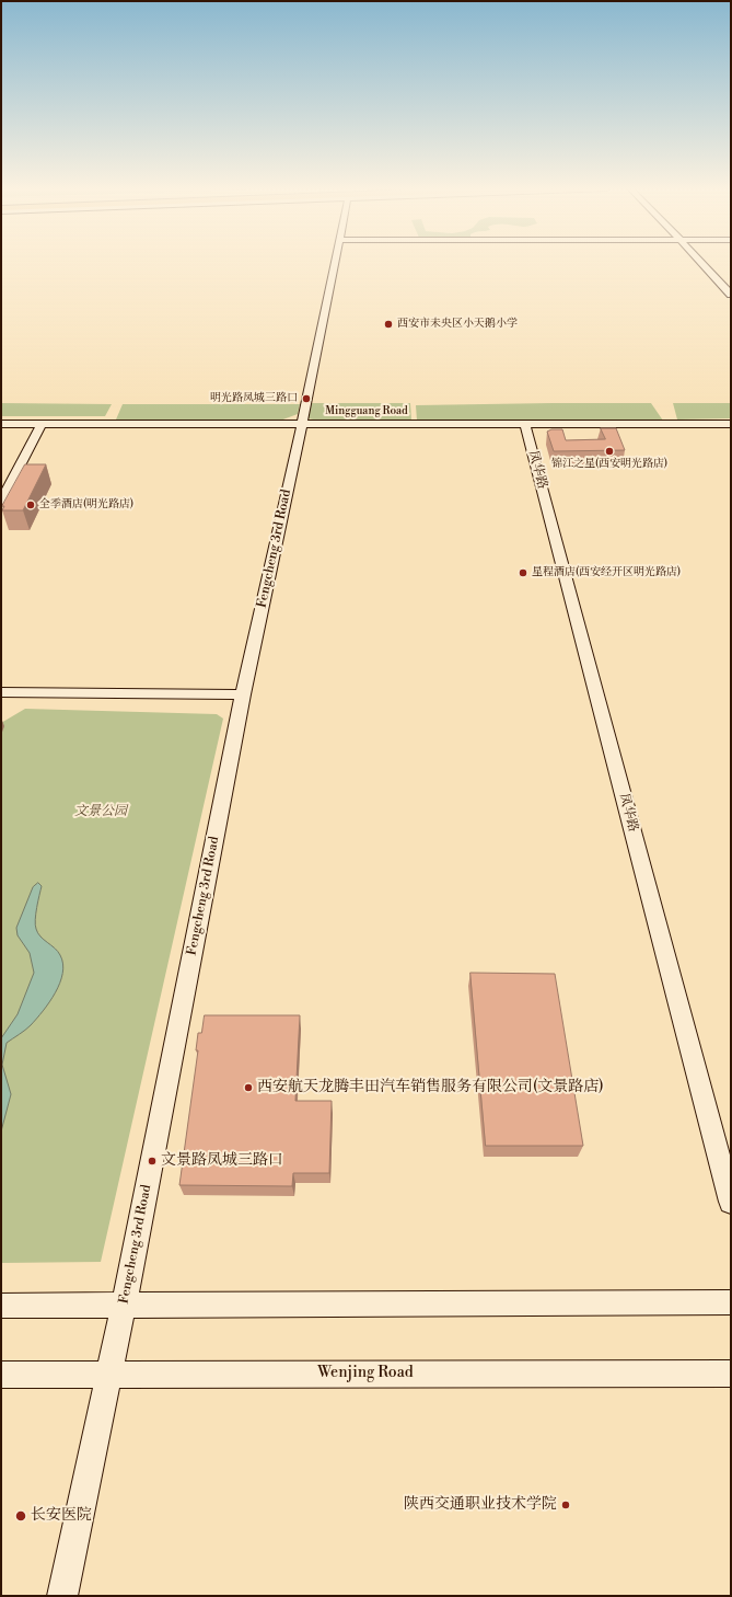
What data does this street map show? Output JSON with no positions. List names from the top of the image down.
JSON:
{
  "streets": {
    "street": [
      "Mingguang Road",
      "凤华路",
      "Fengcheng 3rd Road",
      "Wenjing Road"
    ]
  },
  "crossings": [
    ["Mingguang Road", "凤华路"],
    ["Mingguang Road", "Fengcheng 3rd Road"],
    ["Fengcheng 3rd Road", "Wenjing Road"]
  ],
  "parks": ["文景公园"],
  "places": [
    "西安市未央区小天鹅小学",
    "明光路凤城三路口",
    "锦江之星(西安明光路店)",
    "全季酒店(明光路店)",
    "星程酒店(西安经开区明光路店)",
    "西安航天龙腾丰田汽车销售服务有限公司(文景路店)",
    "文景路凤城三路口",
    "陕西交通职业技术学院",
    "长安医院"
  ]
}
